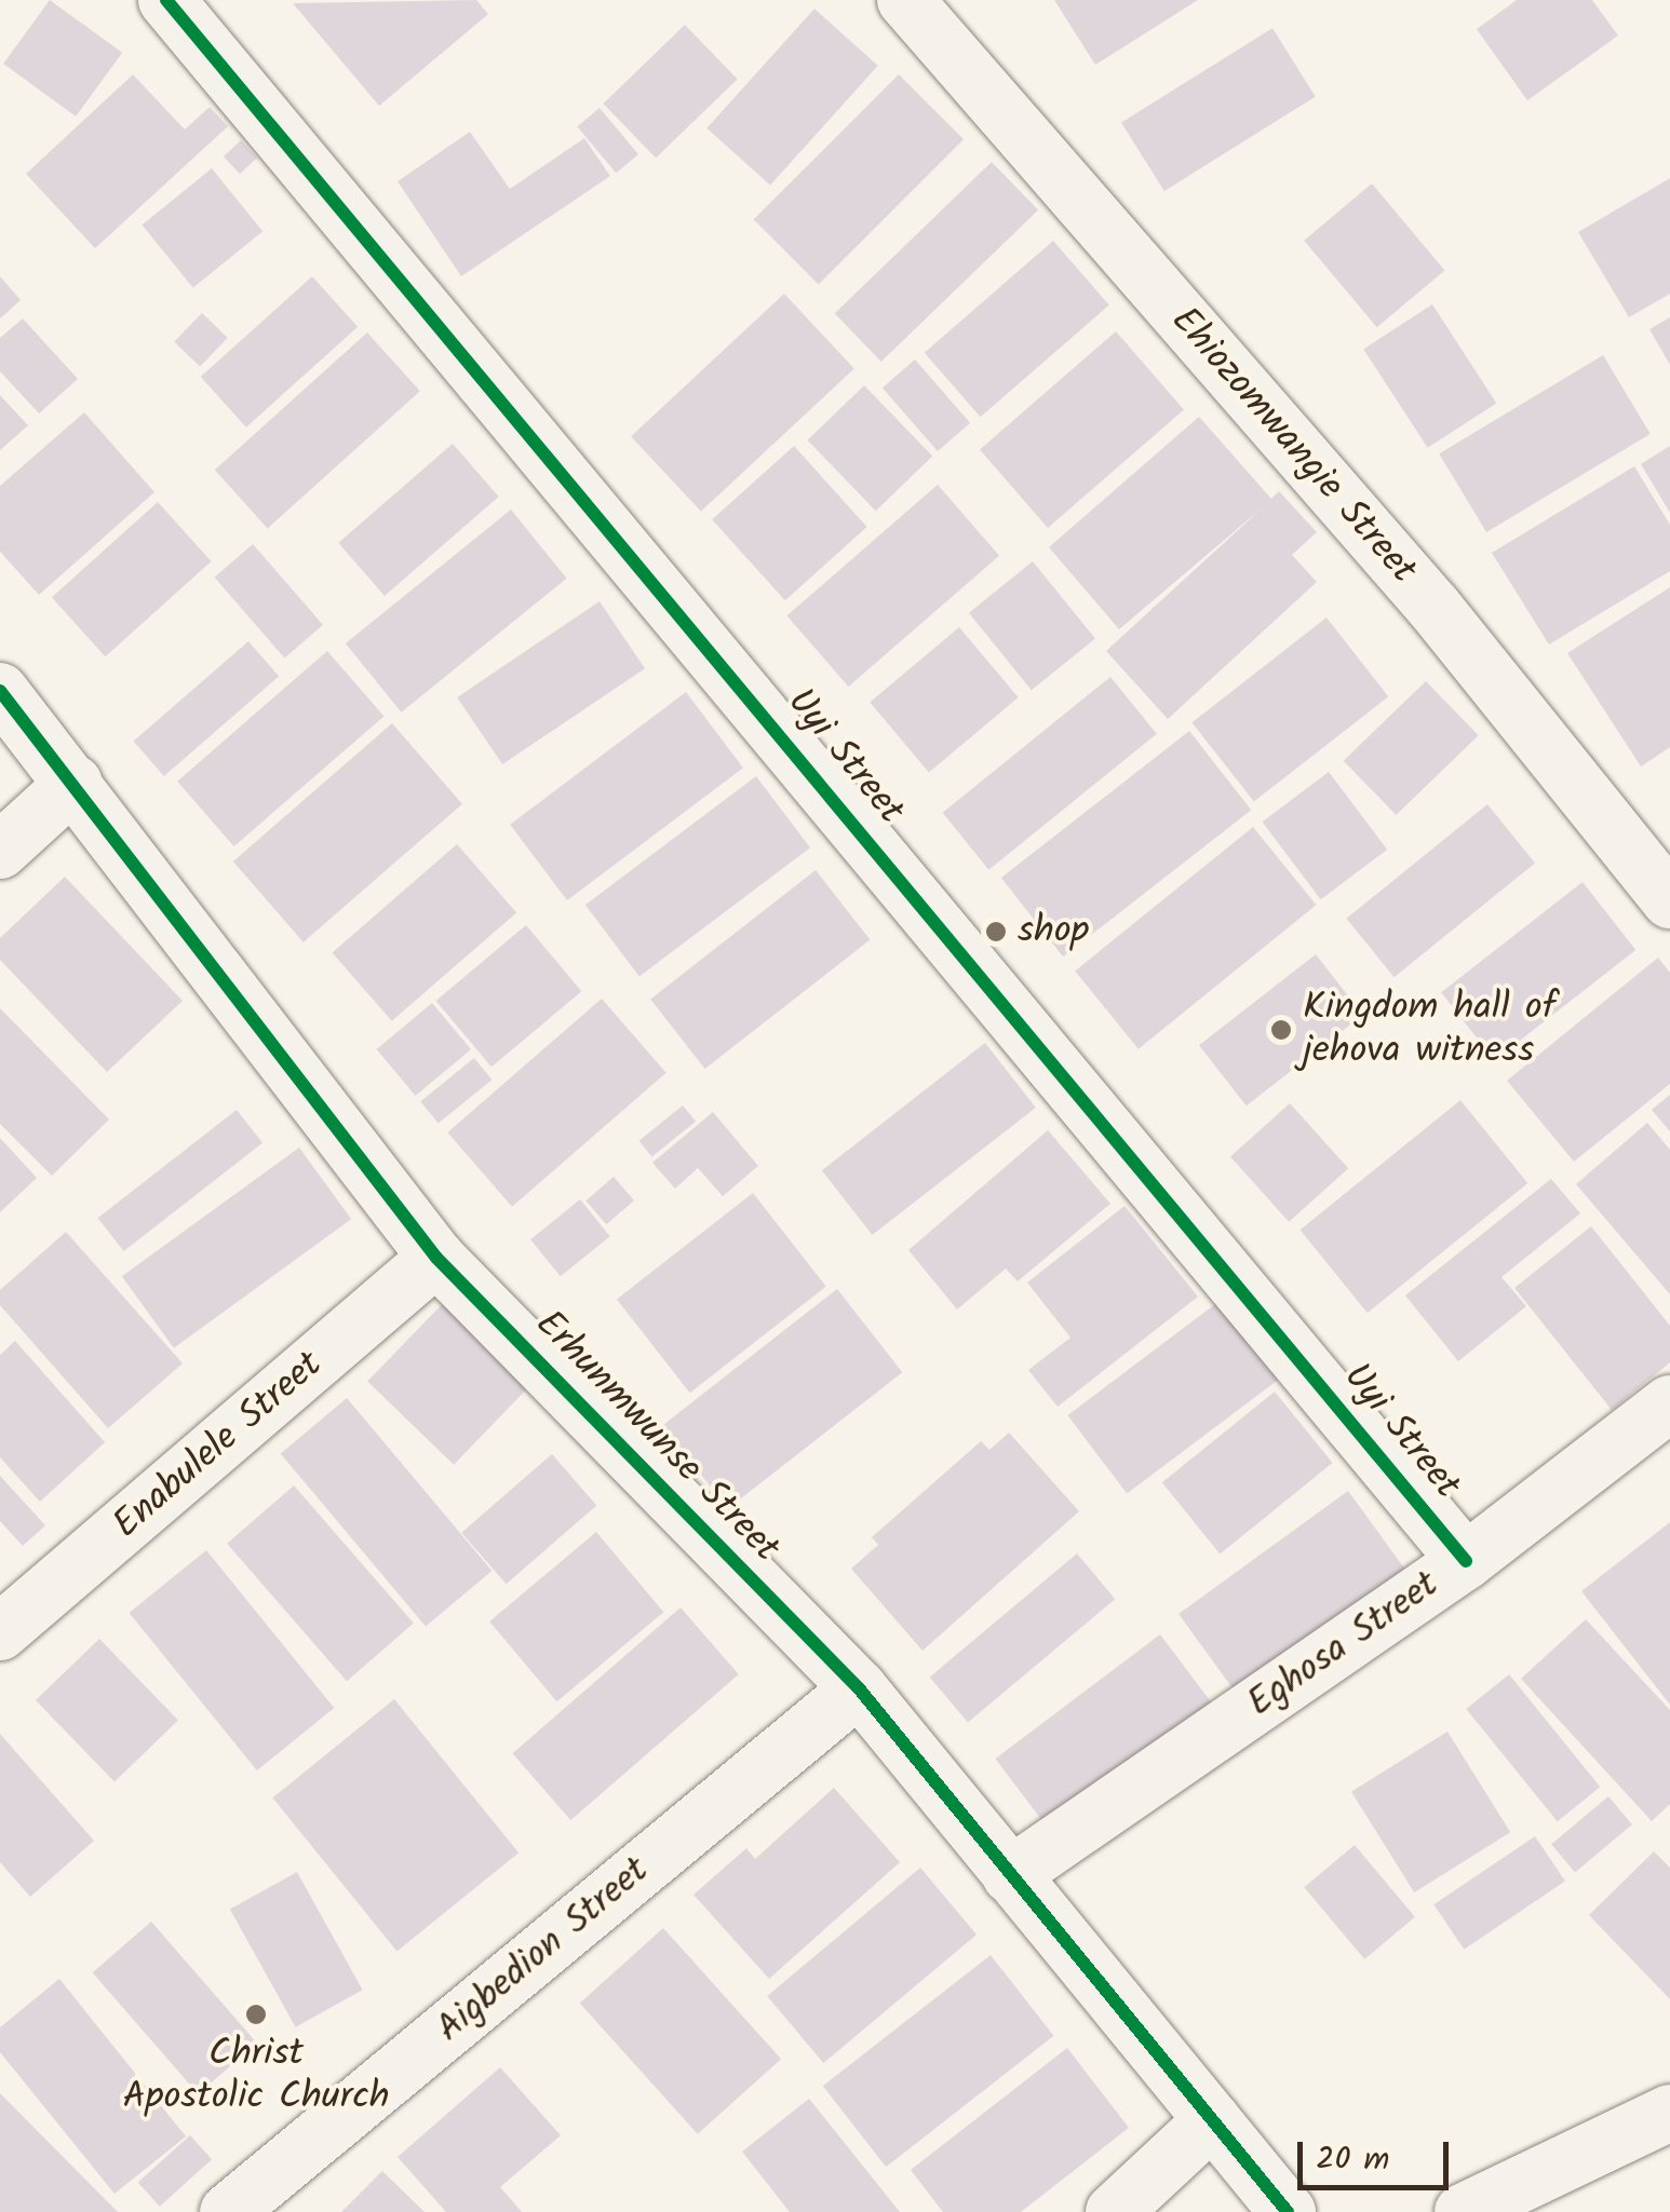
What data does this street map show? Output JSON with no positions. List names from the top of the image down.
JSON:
{
  "streets": {
    "street": [
      "Ehiozomwangie Street",
      "Uyi Street",
      "Erhunmwunse Street",
      "Enabulele Street",
      "Eghosa Street",
      "Aigbedion Street"
    ]
  },
  "crossings": [
    ["Uyi Street", "Eghosa Street"],
    ["Erhunmwunse Street", "Enabulele Street"],
    ["Erhunmwunse Street", "Eghosa Street"],
    ["Erhunmwunse Street", "Aigbedion Street"]
  ],
  "places": ["shop", "Kingdom hall of jehova witness", "Christ Apostolic Church"],
  "scale_bar": "20 m"
}
